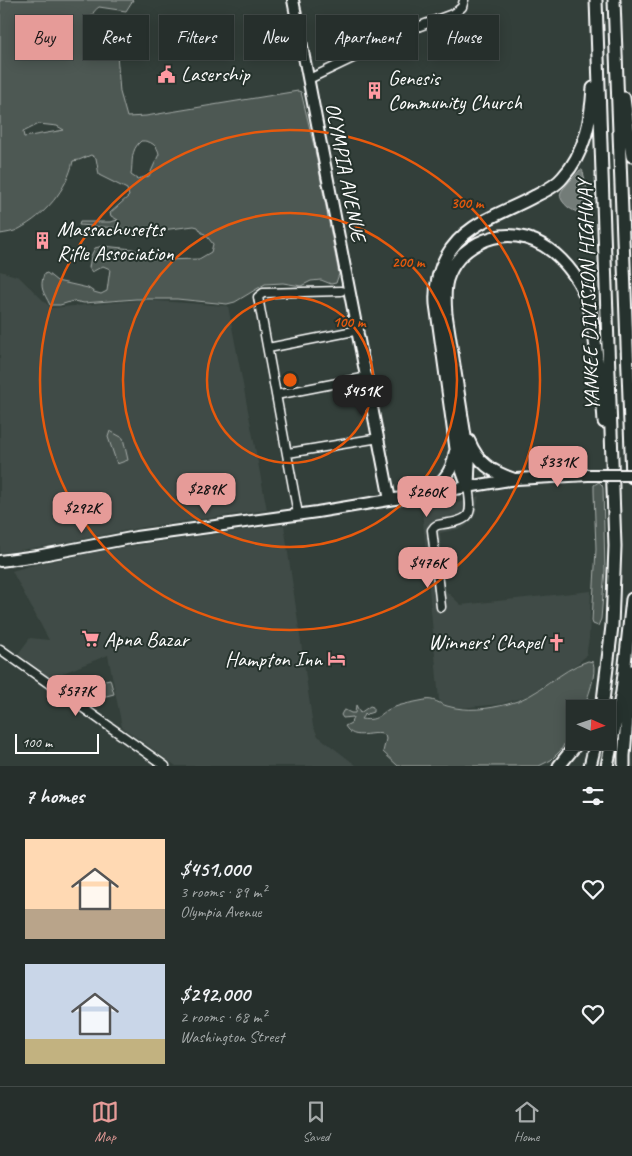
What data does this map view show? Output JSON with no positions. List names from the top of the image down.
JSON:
{
  "streets": {
    "highway": ["YANKEE DIVISION HIGHWAY"],
    "main road": ["OLYMPIA AVENUE"]
  },
  "places": {
    "public building": ["Lasership"],
    "building": ["Genesis Community Church", "Massachusetts Rifle Association"],
    "supermarket": ["Apna Bazar"],
    "church": ["Winners' Chapel"],
    "hotel": ["Hampton Inn"]
  },
  "scale_bar": "100 m",
  "north": "right",
  "page": {
    "chip": [
      "Buy",
      "Rent",
      "Filters",
      "New",
      "Apartment",
      "House"
    ],
    "price": [
      "$451K",
      "$331K",
      "$289K",
      "$260K",
      "$292K",
      "$476K",
      "$577K"
    ],
    "scale": "100 m",
    "heading": "7 homes",
    "list": [
      {
        "name": "$451,000",
        "note": "3 rooms · 89 m² · Olympia Avenue"
      },
      {
        "name": "$292,000",
        "note": "2 rooms · 68 m² · Washington Street"
      }
    ],
    "tabs": ["Map", "Saved", "Home"]
  },
  "rings": ["300 m", "200 m", "100 m"]
}
